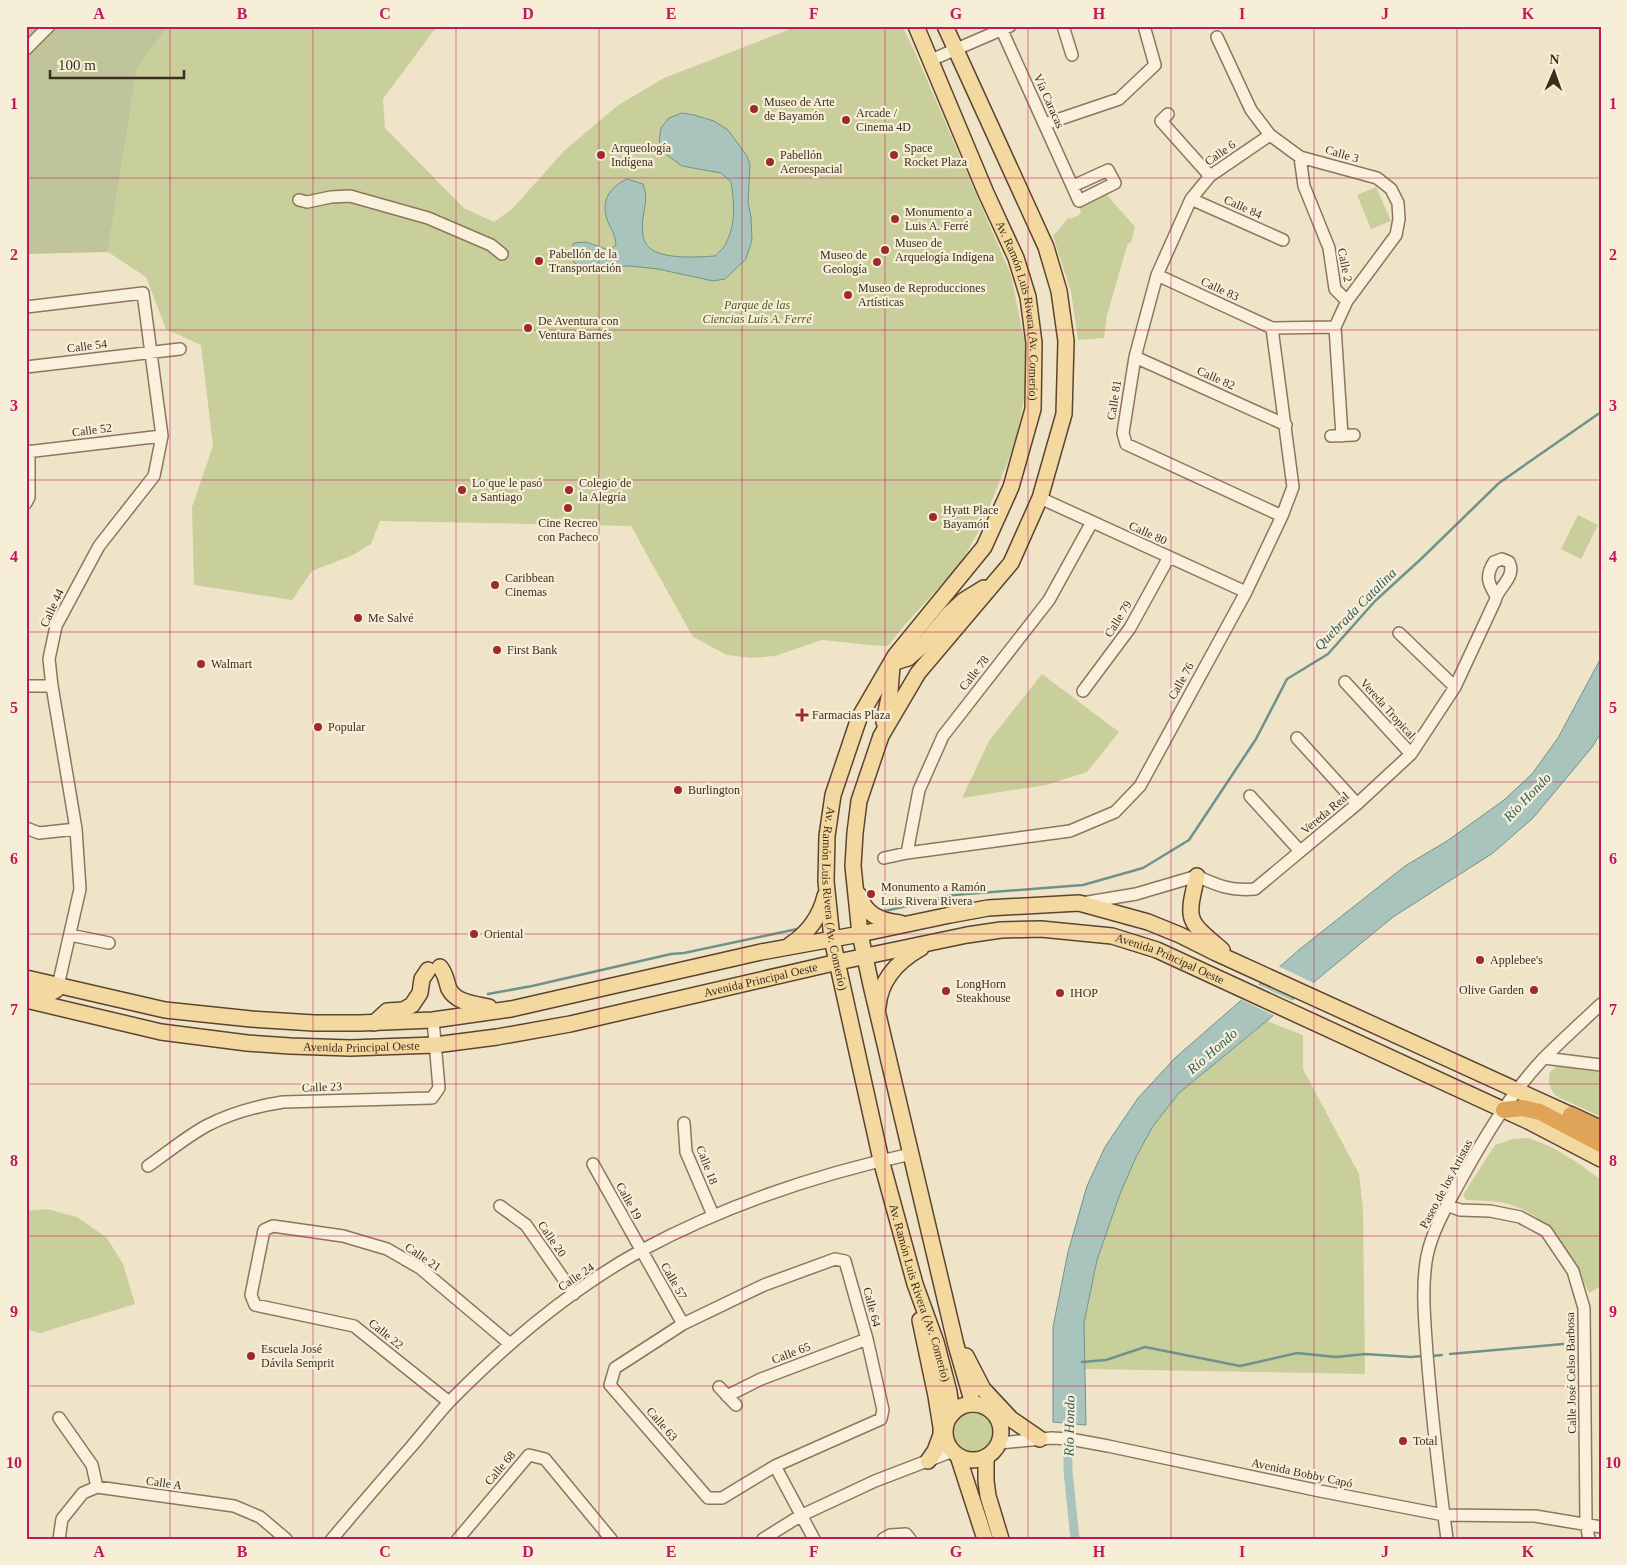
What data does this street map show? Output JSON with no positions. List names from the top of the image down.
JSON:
{
  "streets": {
    "main road": ["Av. Ramón Luis Rivera (Av. Comerío)", "Avenida Principal Oeste"],
    "street": [
      "Vía Caracas",
      "Calle 6",
      "Calle 3",
      "Calle 84",
      "Calle 2",
      "Calle 83",
      "Calle 54",
      "Calle 82",
      "Calle 81",
      "Calle 52",
      "Calle 80",
      "Calle 44",
      "Calle 79",
      "Calle 78",
      "Calle 76",
      "Vereda Tropical",
      "Vereda Real",
      "Calle 23",
      "Calle 18",
      "Paseo de los Artistas",
      "Calle 19",
      "Calle 20",
      "Calle 21",
      "Calle 24",
      "Calle 57",
      "Calle 64",
      "Calle 22",
      "Calle 65",
      "Calle José Celso Barbosa",
      "Calle 63",
      "Calle 68",
      "Avenida Bobby Capó",
      "Calle A"
    ]
  },
  "crossings": [
    ["Calle 6", "Calle 3"],
    ["Calle 6", "Calle 84"],
    ["Calle 6", "Calle 81"],
    ["Calle 3", "Calle 2"],
    ["Calle 84", "Calle 81"],
    ["Calle 83", "Calle 81"],
    ["Calle 83", "Calle 76"],
    ["Av. Ramón Luis Rivera (Av. Comerío)", "Calle 80"],
    ["Av. Ramón Luis Rivera (Av. Comerío)", "Avenida Principal Oeste"],
    ["Av. Ramón Luis Rivera (Av. Comerío)", "Calle 24"],
    ["Av. Ramón Luis Rivera (Av. Comerío)", "Avenida Bobby Capó"],
    ["Calle 54", "Calle 44"],
    ["Calle 82", "Calle 81"],
    ["Calle 82", "Calle 76"],
    ["Calle 81", "Calle 76"],
    ["Calle 52", "Calle 44"],
    ["Calle 80", "Calle 79"],
    ["Calle 80", "Calle 78"],
    ["Calle 80", "Calle 76"],
    ["Calle 44", "Avenida Principal Oeste"],
    ["Calle 78", "Calle 76"],
    ["Vereda Tropical", "Vereda Real"],
    ["Avenida Principal Oeste", "Calle 23"],
    ["Avenida Principal Oeste", "Paseo de los Artistas"],
    ["Calle 18", "Calle 24"],
    ["Paseo de los Artistas", "Calle José Celso Barbosa"],
    ["Paseo de los Artistas", "Avenida Bobby Capó"],
    ["Calle 19", "Calle 24"],
    ["Calle 19", "Calle 57"],
    ["Calle 20", "Calle 24"],
    ["Calle 21", "Calle 24"],
    ["Calle 21", "Calle 22"],
    ["Calle 24", "Calle 57"],
    ["Calle 24", "Calle 22"],
    ["Calle 57", "Calle 64"],
    ["Calle 57", "Calle 63"],
    ["Calle 64", "Calle 65"],
    ["Calle 64", "Calle 63"],
    ["Calle José Celso Barbosa", "Avenida Bobby Capó"]
  ],
  "water": ["Quebrada Catalina", "Río Hondo"],
  "parks": ["Parque de las Ciencias Luis A. Ferré"],
  "places": {
    "other": [
      "Museo de Arte de Bayamón",
      "Arcade / Cinema 4D",
      "Arqueología Indígena",
      "Space Rocket Plaza",
      "Pabellón Aeroespacial",
      "Monumento a Luis A. Ferré",
      "Museo de Arquelogía Indígena",
      "Pabellón de la Transportación",
      "Museo de Geología",
      "Museo de Reproducciones Artísticas",
      "De Aventura con Ventura Barnés",
      "Lo que le pasó a Santiago",
      "Colegio de la Alegría",
      "Cine Recreo con Pacheco",
      "Hyatt Place Bayamón",
      "Caribbean Cinemas",
      "Me Salvé",
      "First Bank",
      "Walmart",
      "Popular",
      "Burlington",
      "Monumento a Ramón Luis Rivera Rivera",
      "Oriental",
      "Applebee's",
      "Olive Garden",
      "LongHorn Steakhouse",
      "IHOP",
      "Escuela José Dávila Semprit",
      "Total"
    ],
    "health": ["Farmacias Plaza"]
  },
  "scale_bar": "100 m",
  "north": "top",
  "grid": {
    "columns": [
      "A",
      "B",
      "C",
      "D",
      "E",
      "F",
      "G",
      "H",
      "I",
      "J",
      "K"
    ],
    "rows": [
      "1",
      "2",
      "3",
      "4",
      "5",
      "6",
      "7",
      "8",
      "9",
      "10"
    ]
  }
}
